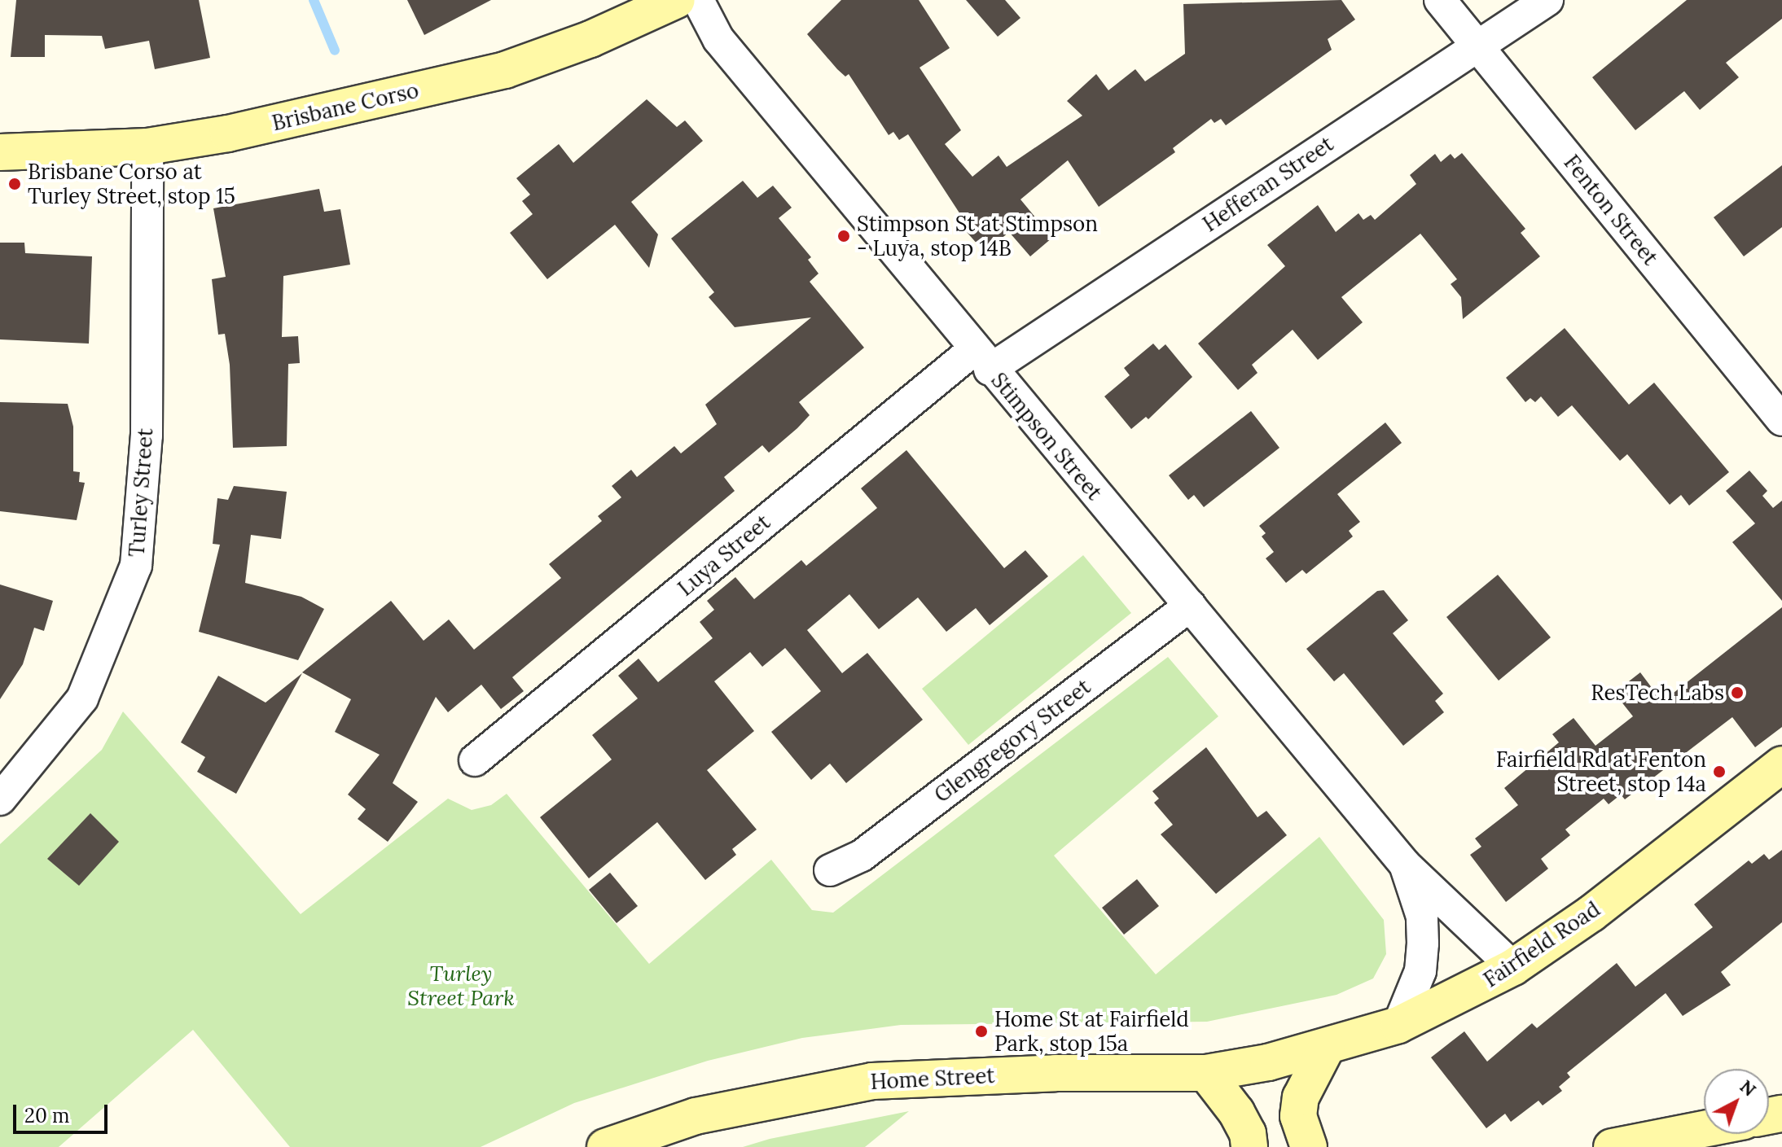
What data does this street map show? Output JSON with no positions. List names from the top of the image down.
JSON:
{
  "streets": {
    "main road": ["Brisbane Corso", "Fairfield Road", "Home Street"],
    "street": [
      "Hefferan Street",
      "Fenton Street",
      "Stimpson Street",
      "Turley Street",
      "Luya Street",
      "Glengregory Street"
    ]
  },
  "crossings": [
    ["Brisbane Corso", "Turley Street"],
    ["Hefferan Street", "Fenton Street"],
    ["Hefferan Street", "Stimpson Street"],
    ["Hefferan Street", "Luya Street"],
    ["Stimpson Street", "Luya Street"],
    ["Stimpson Street", "Glengregory Street"],
    ["Stimpson Street", "Fairfield Road"],
    ["Fairfield Road", "Home Street"]
  ],
  "parks": ["Turley Street Park"],
  "places": [
    "Brisbane Corso at Turley Street, stop 15",
    "Stimpson St at Stimpson - Luya, stop 14B",
    "ResTech Labs",
    "Fairfield Rd at Fenton Street, stop 14a",
    "Home St at Fairfield Park, stop 15a"
  ],
  "scale_bar": "20 m",
  "north": "top right"
}
